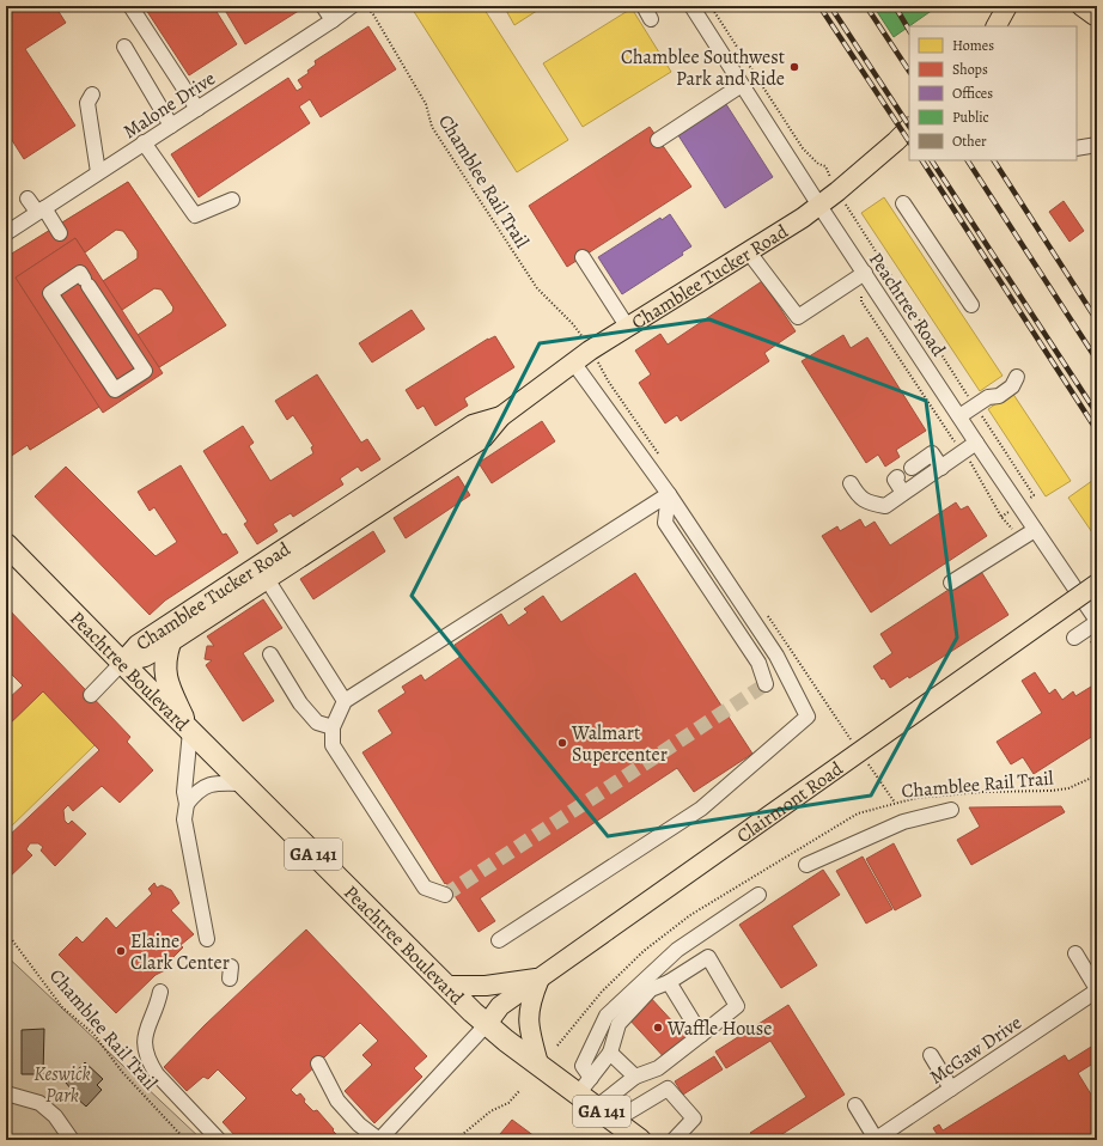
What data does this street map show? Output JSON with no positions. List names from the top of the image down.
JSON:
{
  "streets": {
    "highway": ["Peachtree Boulevard", "GA 141"],
    "main road": ["Chamblee Tucker Road", "Clairmont Road"],
    "street": ["Malone Drive", "Peachtree Road", "McGaw Drive"],
    "path": ["Chamblee Rail Trail"]
  },
  "crossings": [
    ["Chamblee Tucker Road", "Peachtree Road"],
    ["Chamblee Tucker Road", "Peachtree Boulevard"],
    ["Peachtree Boulevard", "Clairmont Road"]
  ],
  "parks": ["Keswick Park"],
  "places": [
    "Chamblee Southwest Park and Ride",
    "Walmart Supercenter",
    "Elaine Clark Center",
    "Waffle House"
  ],
  "legend": [
    "Homes",
    "Shops",
    "Offices",
    "Public",
    "Other"
  ]
}
